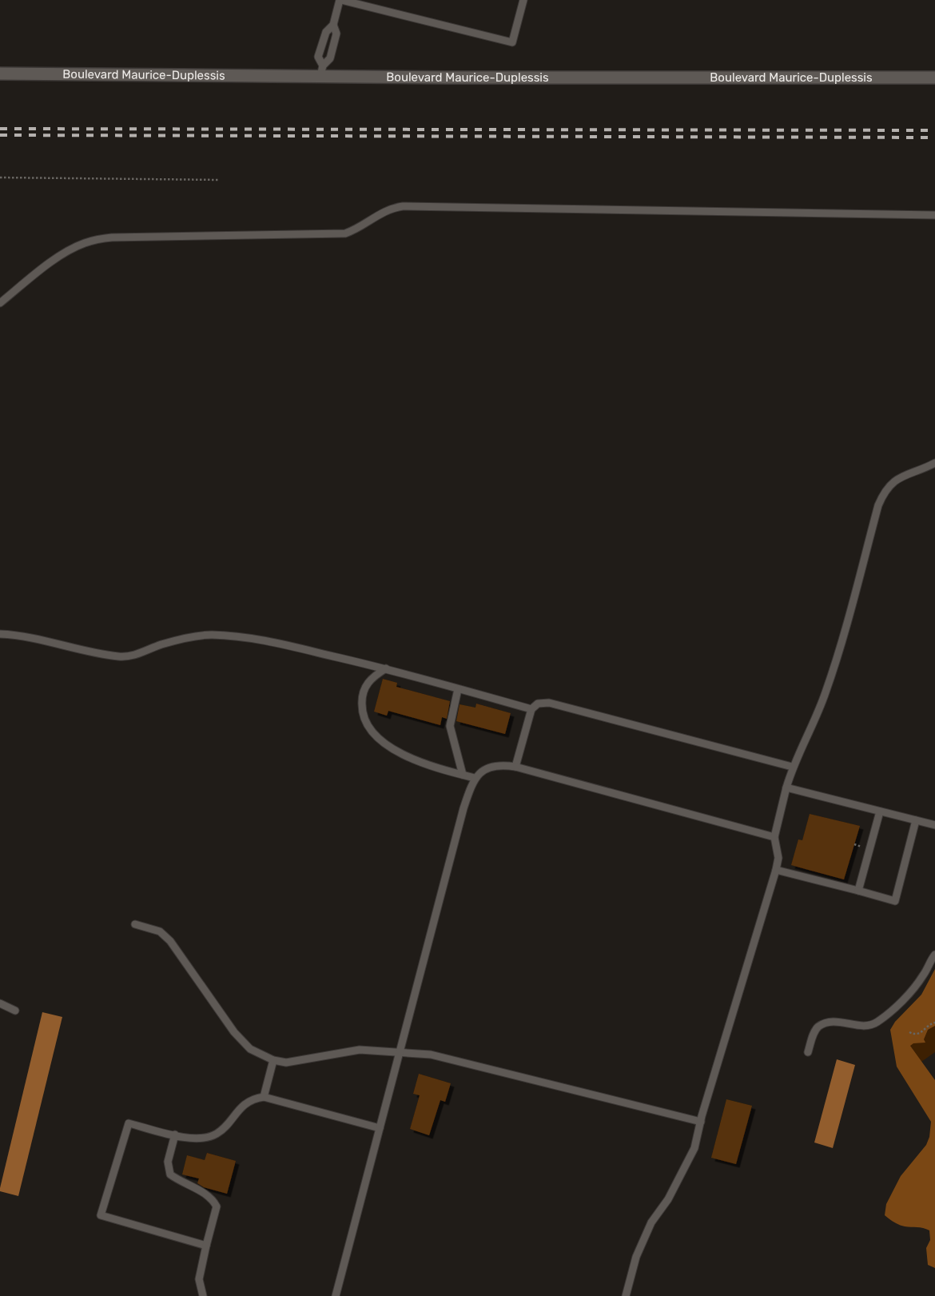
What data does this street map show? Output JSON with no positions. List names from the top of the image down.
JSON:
{
  "streets": {
    "street": ["Boulevard Maurice-Duplessis"]
  }
}
